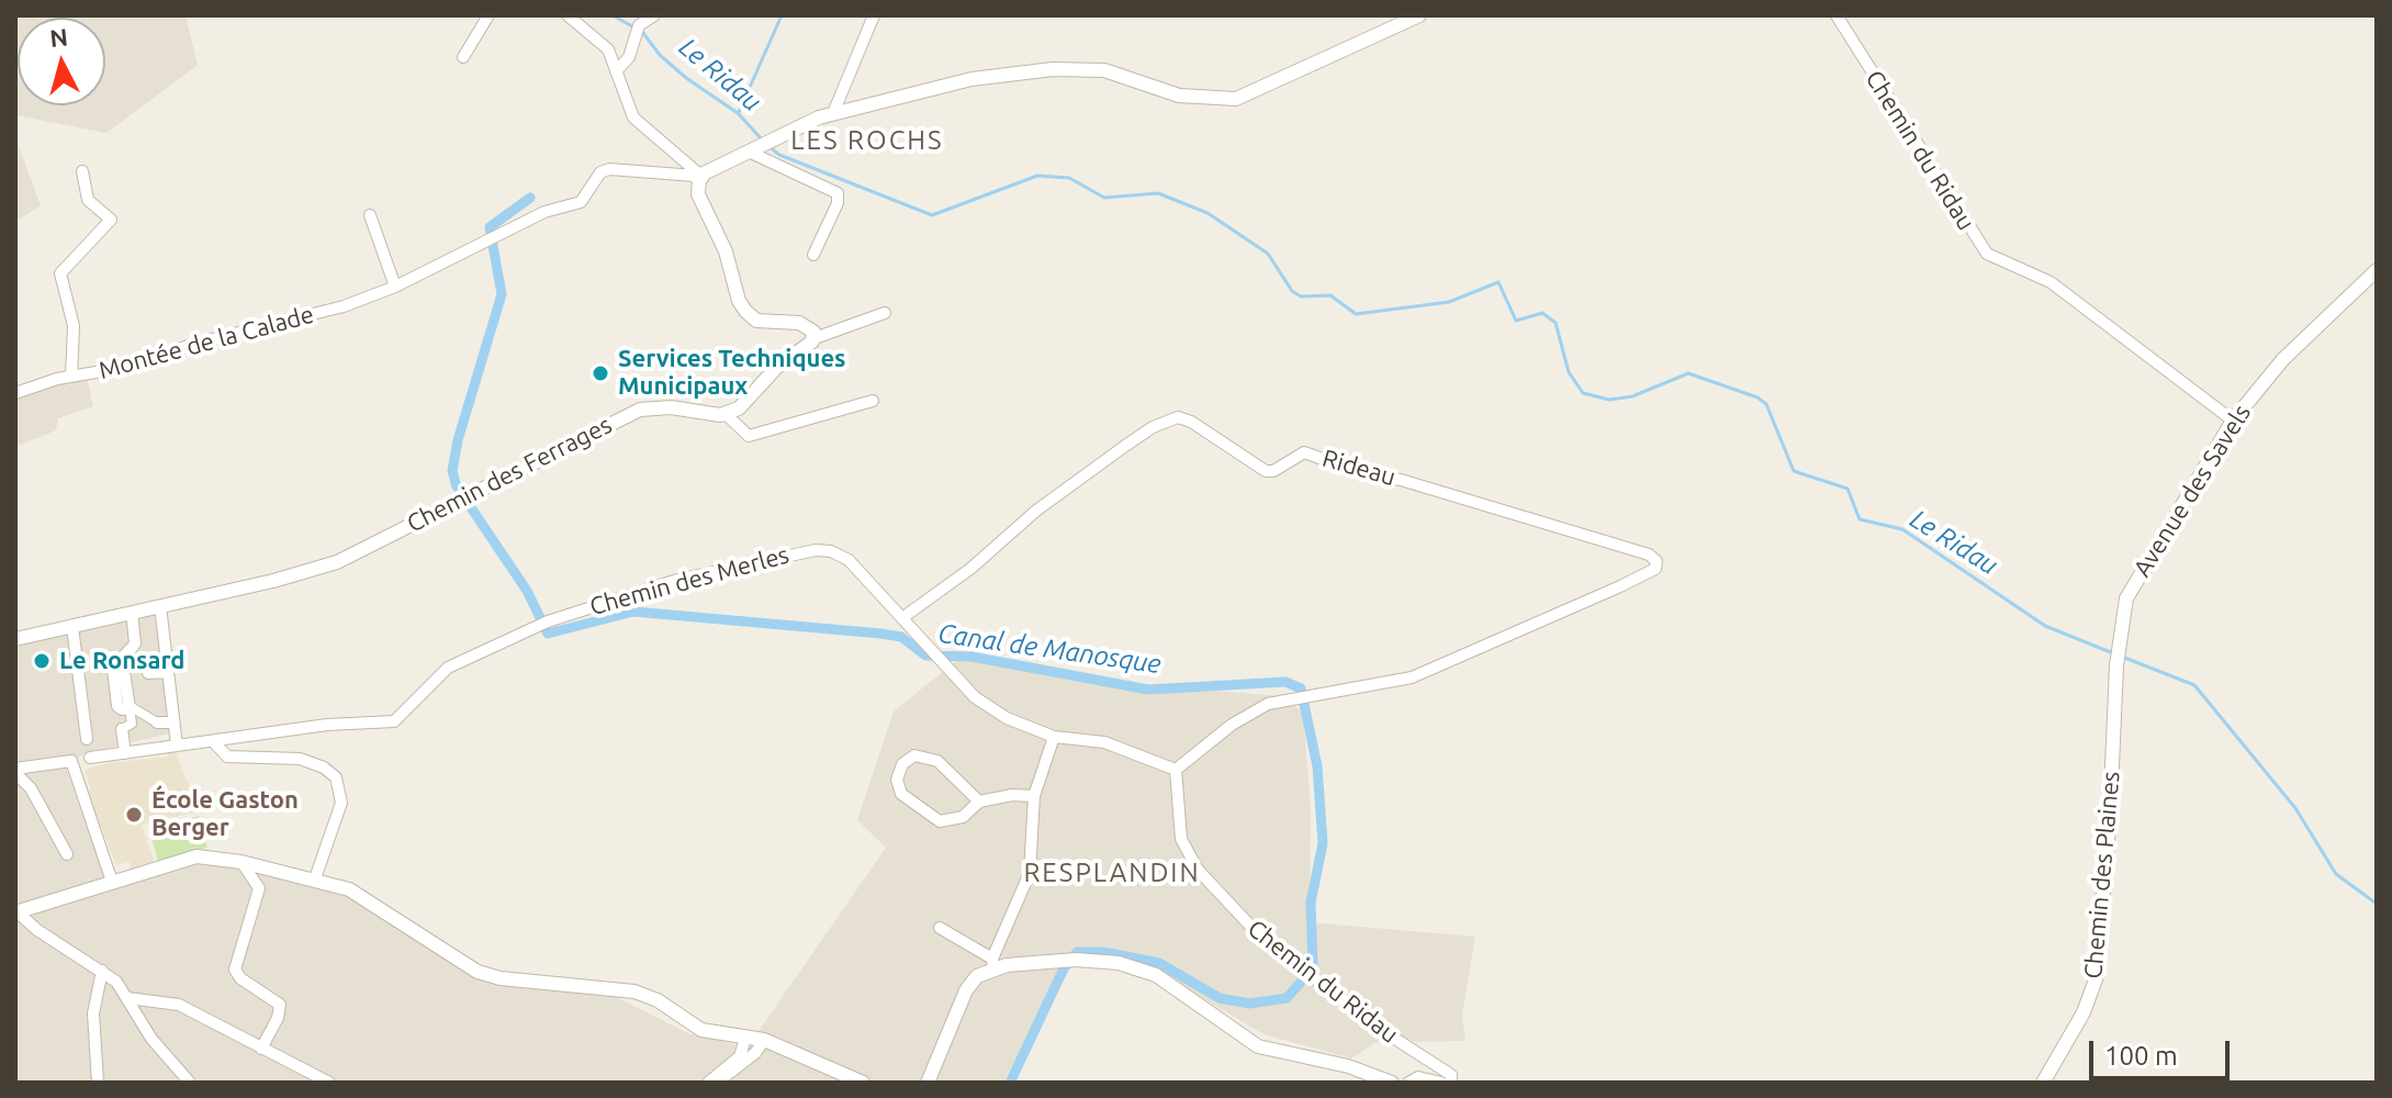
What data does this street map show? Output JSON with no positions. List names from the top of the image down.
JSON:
{
  "streets": {
    "street": [
      "Chemin du Ridau",
      "Montée de la Calade",
      "Rideau",
      "Chemin des Ferrages",
      "Avenue des Savels",
      "Chemin des Merles",
      "Chemin des Plaines"
    ]
  },
  "crossings": [
    ["Chemin du Ridau", "Rideau"],
    ["Chemin du Ridau", "Avenue des Savels"],
    ["Chemin du Ridau", "Chemin des Merles"],
    ["Rideau", "Chemin des Merles"],
    ["Avenue des Savels", "Chemin des Plaines"]
  ],
  "districts": ["LES ROCHS", "RESPLANDIN"],
  "water": ["Le Ridau", "Canal de Manosque"],
  "places": ["Services Techniques Municipaux", "Le Ronsard", "École Gaston Berger"],
  "scale_bar": "100 m",
  "north": "top"
}
